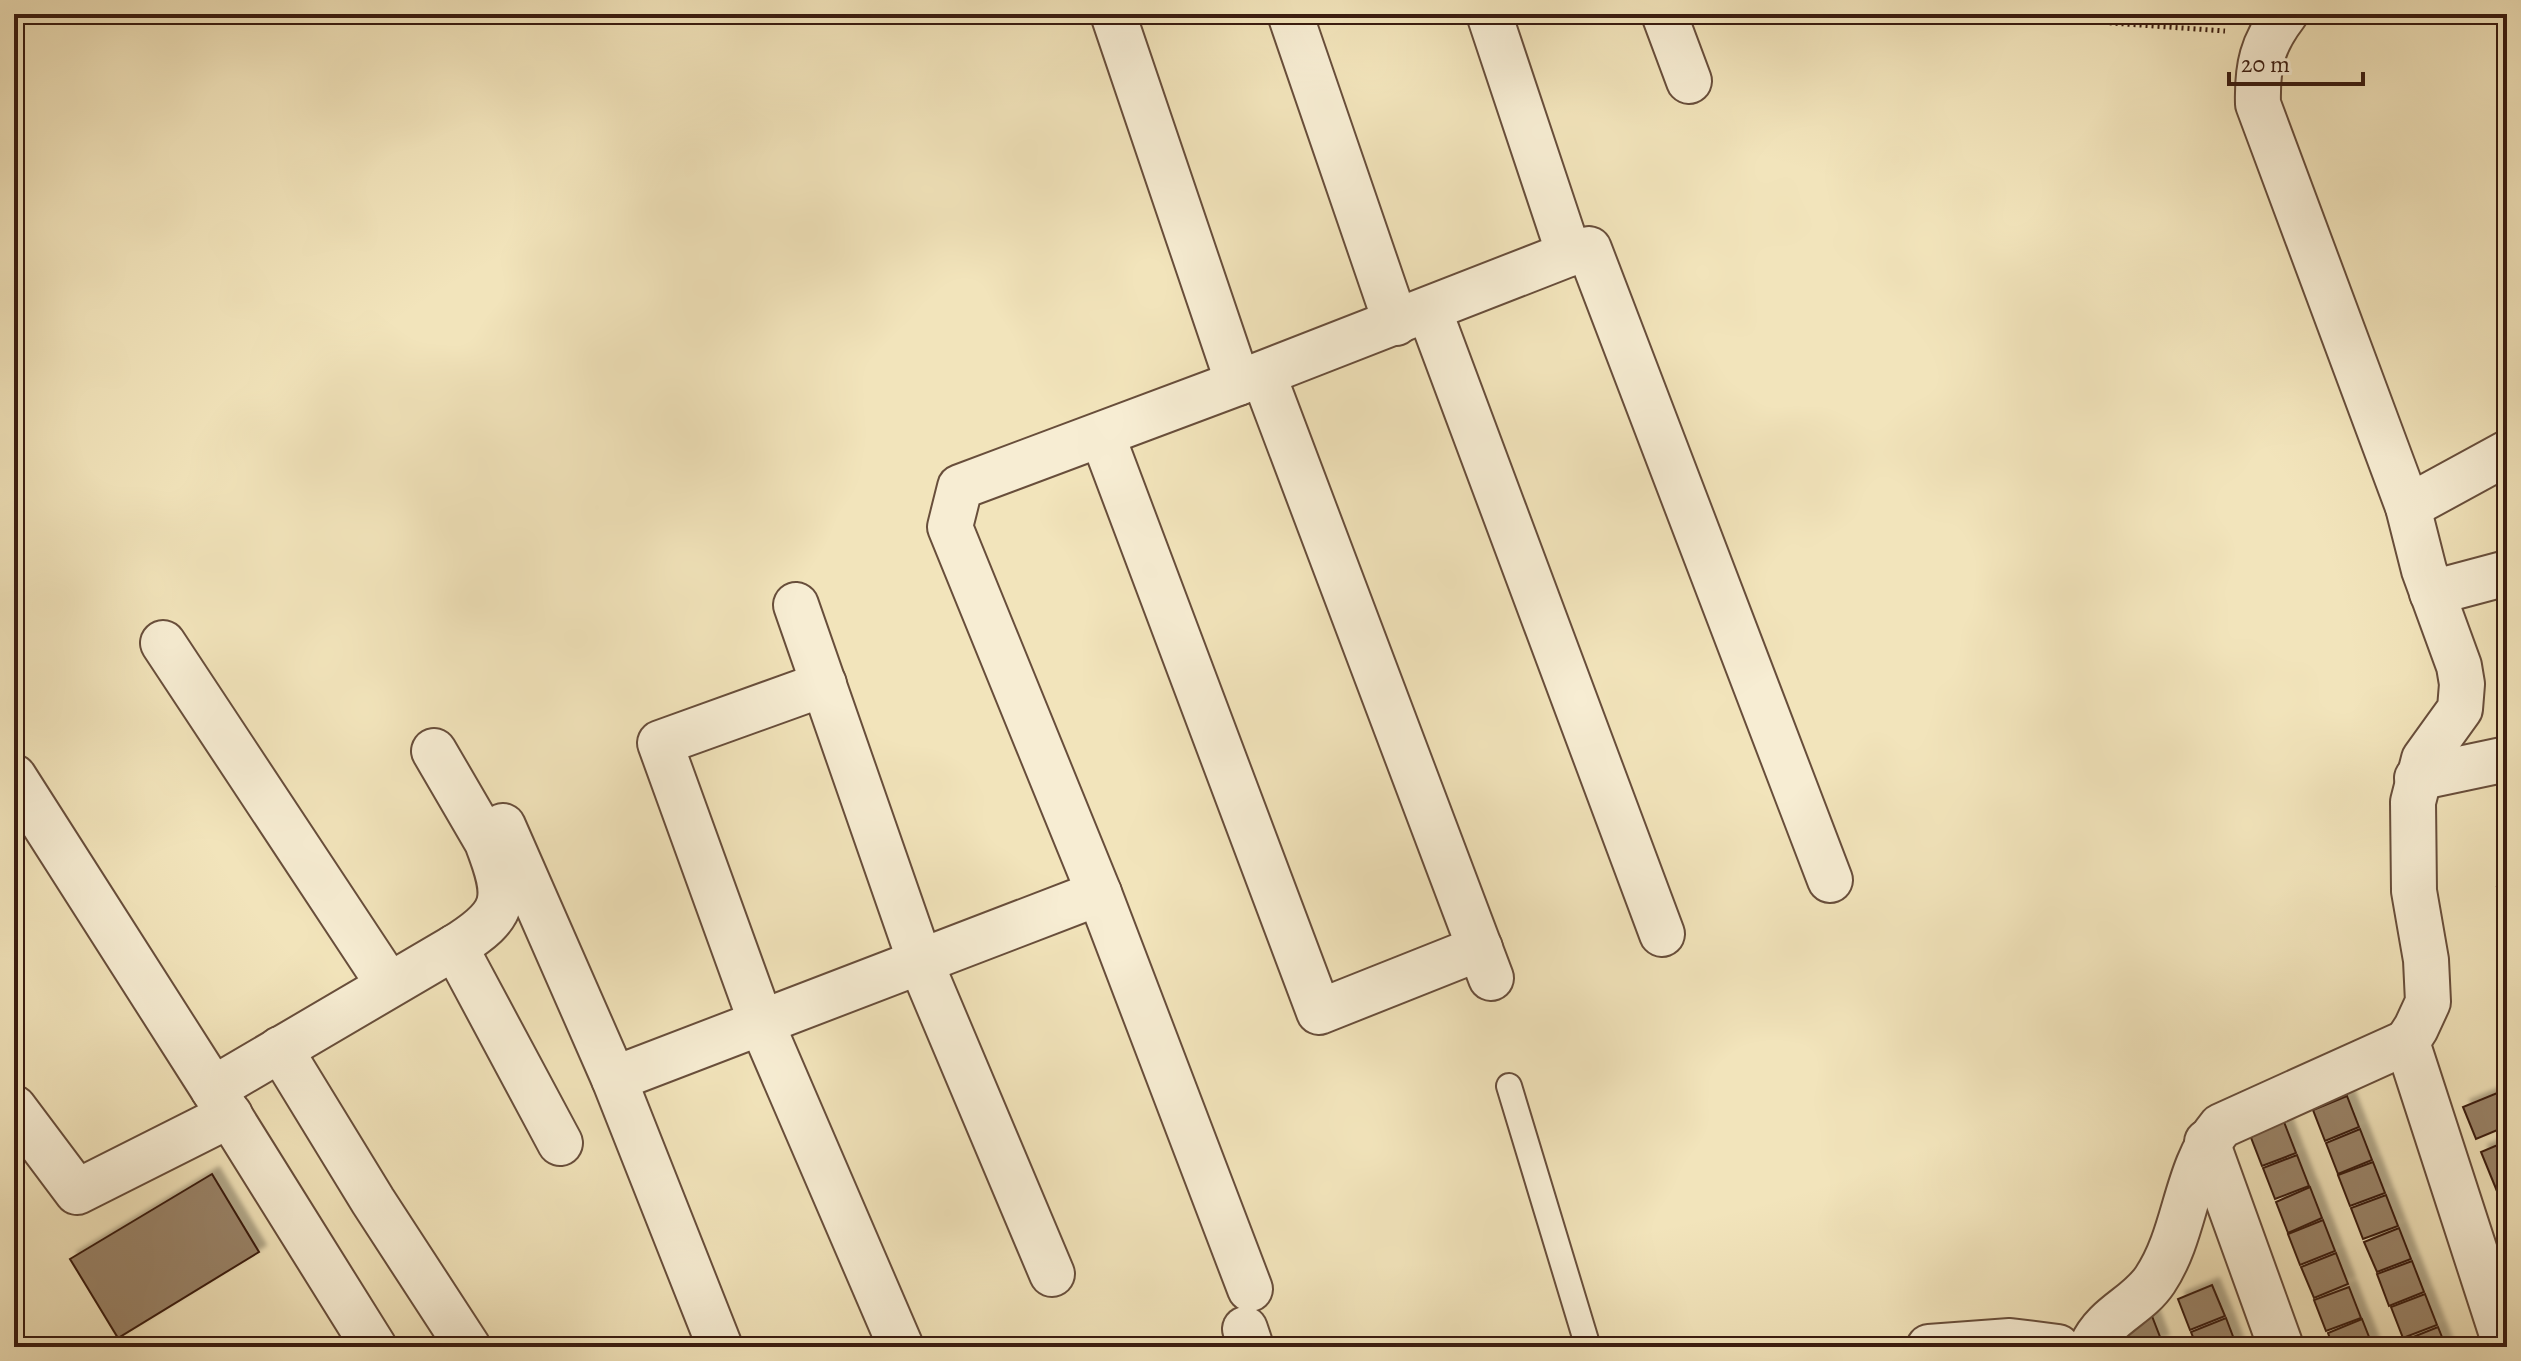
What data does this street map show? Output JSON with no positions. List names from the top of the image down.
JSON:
{
  "scale_bar": "20 m"
}
